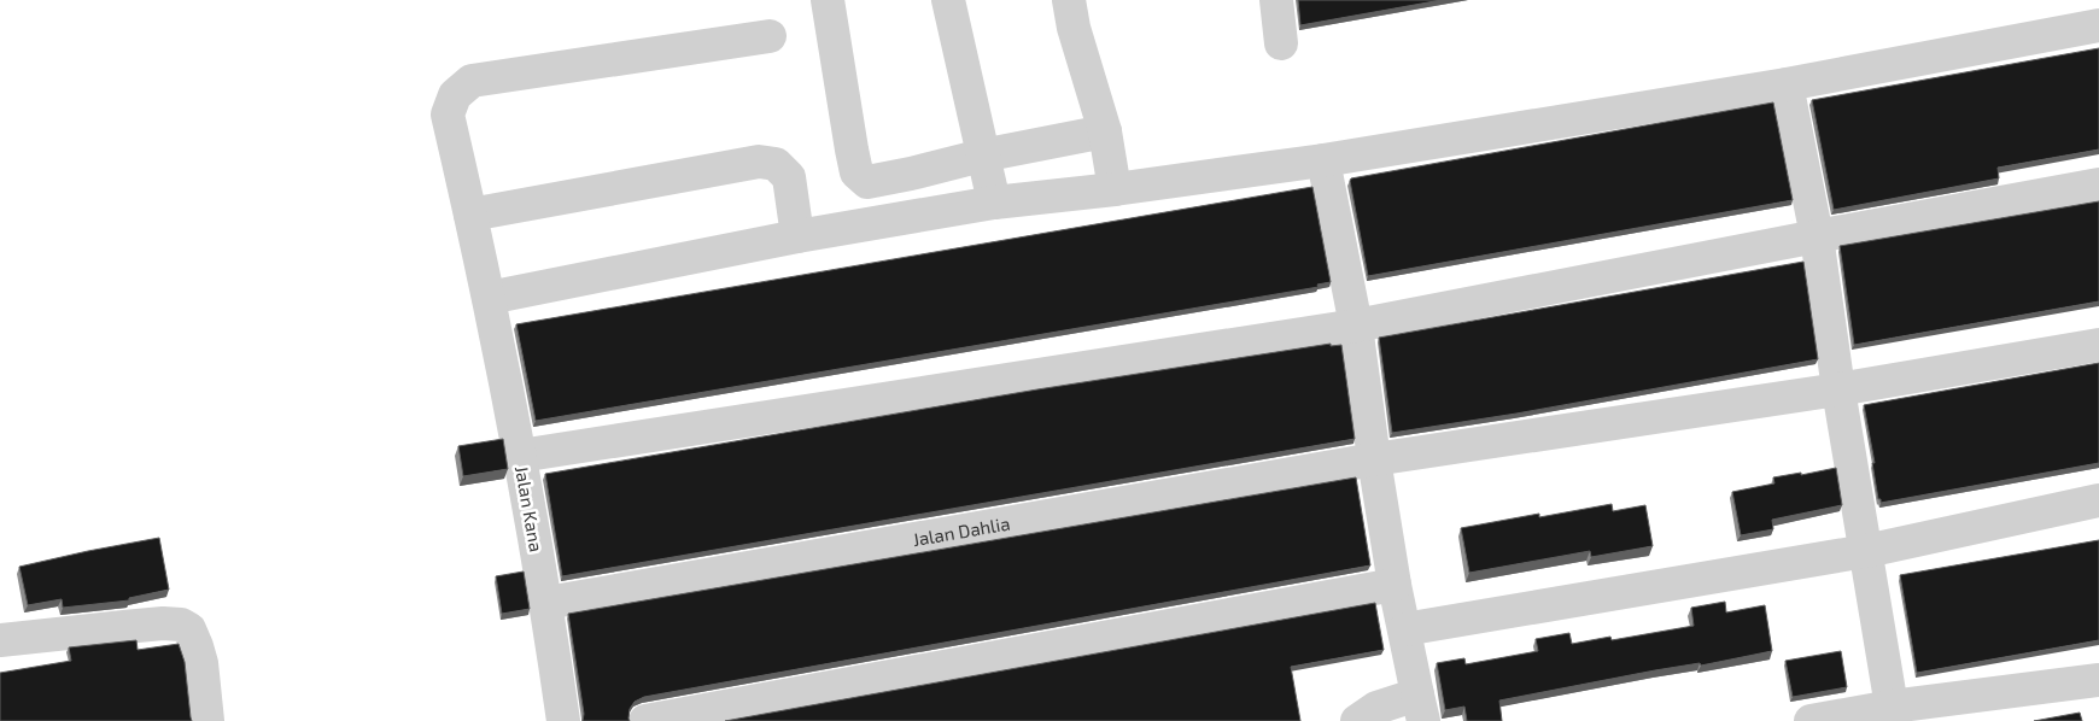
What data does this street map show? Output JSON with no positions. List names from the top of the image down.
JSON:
{
  "streets": {
    "street": ["Jalan Kana", "Jalan Dahlia"]
  },
  "crossings": [
    ["Jalan Kana", "Jalan Dahlia"]
  ]
}
